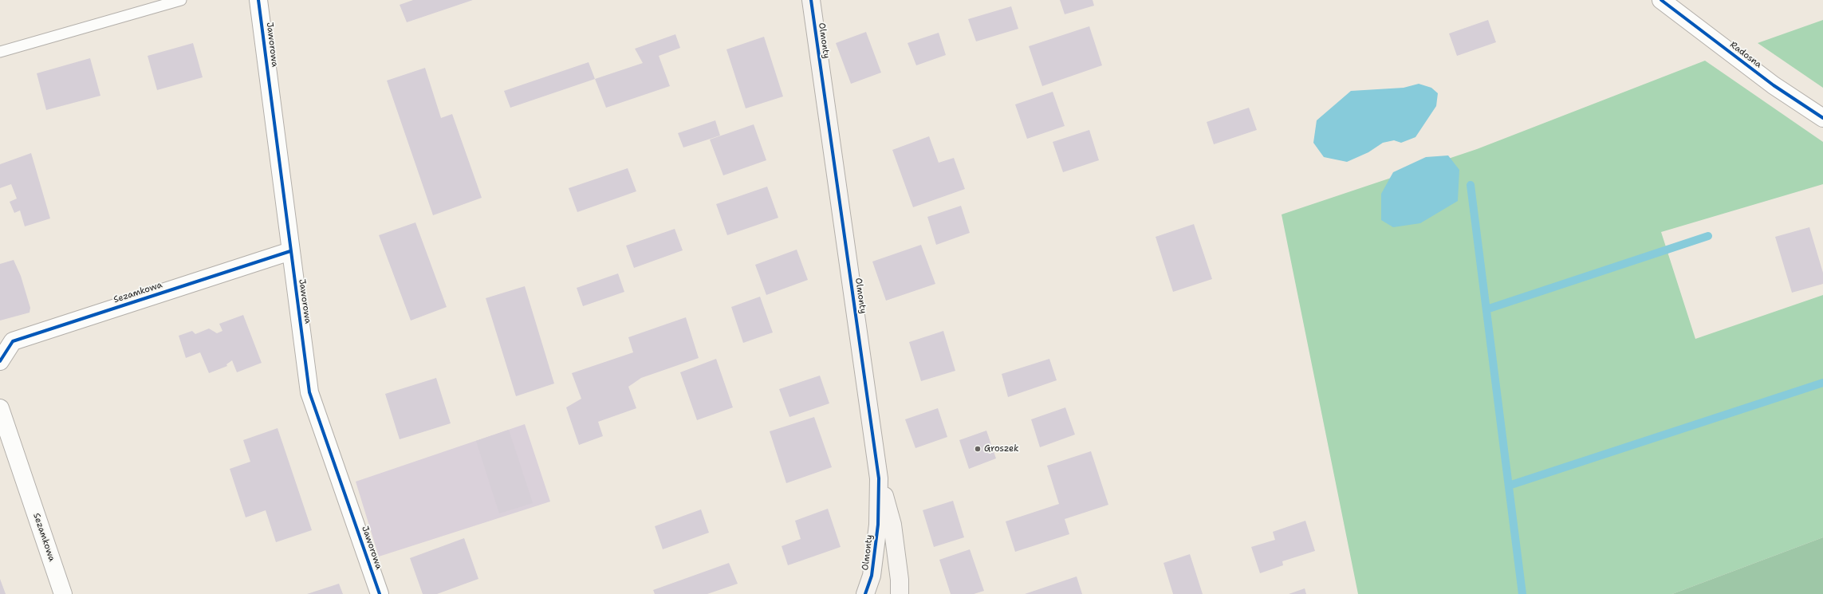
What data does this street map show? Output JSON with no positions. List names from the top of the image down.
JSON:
{
  "streets": {
    "street": [
      "Olmonty",
      "Jaworowa",
      "Radosna",
      "Sezamkowa"
    ]
  },
  "crossings": [
    ["Jaworowa", "Sezamkowa"]
  ],
  "places": ["Groszek"]
}
